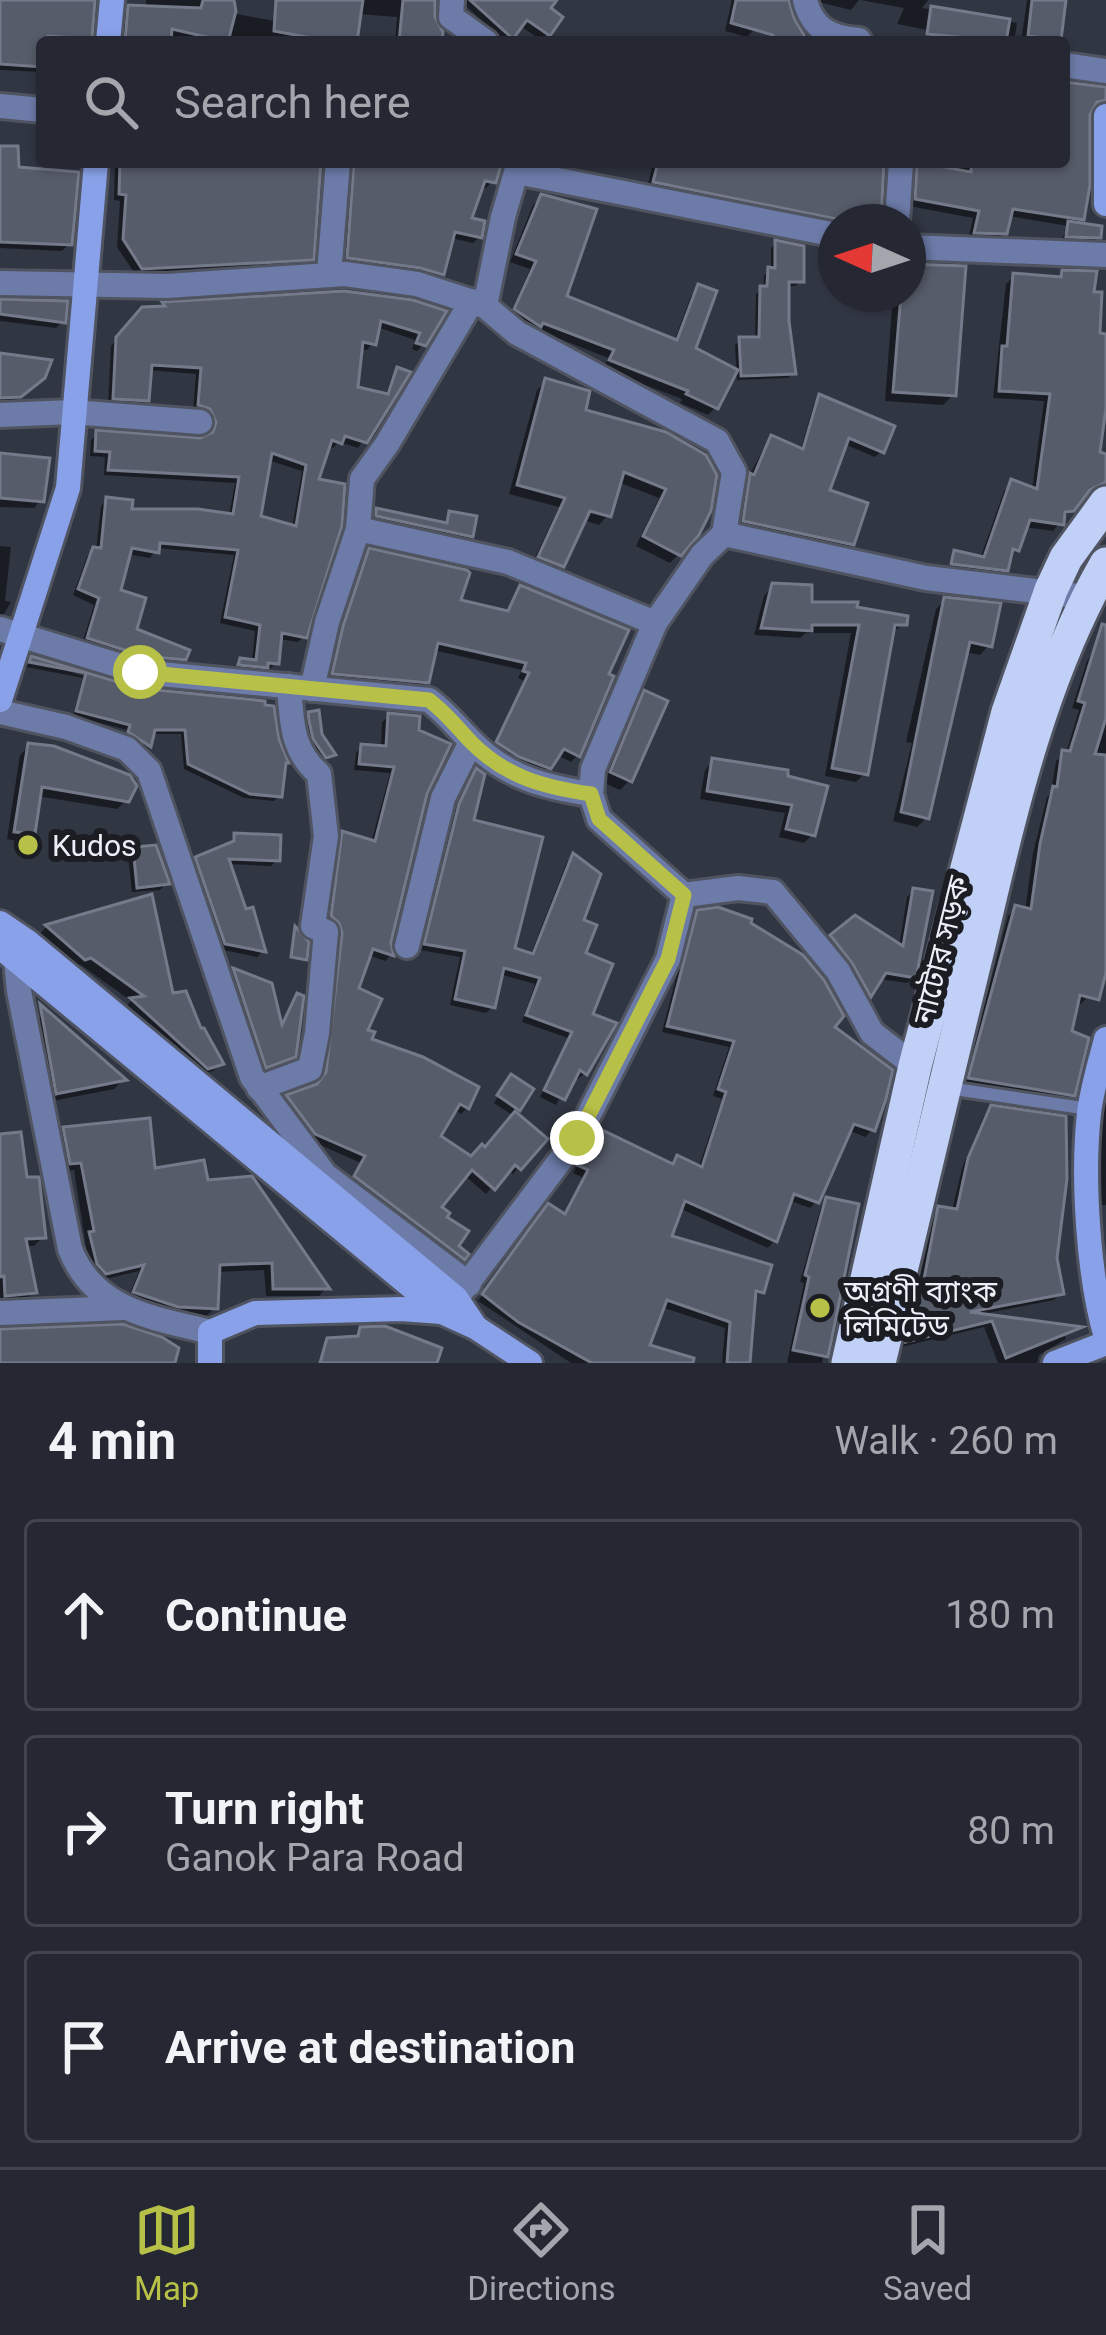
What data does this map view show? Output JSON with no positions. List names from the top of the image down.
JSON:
{
  "streets": {
    "highway": ["নাটোর সড়ক"]
  },
  "places": ["Kudos", "অগ্রণী ব্যাংক লিমিটেড"],
  "north": "left",
  "page": {
    "search": "Search here",
    "heading": ["4 min", "Walk · 260 m"],
    "list": [
      ["Continue", "180 m"],
      ["Turn right", "Ganok Para Road", "80 m"],
      "Arrive at destination"
    ],
    "nav": ["Map", "Directions", "Saved"]
  }
}
